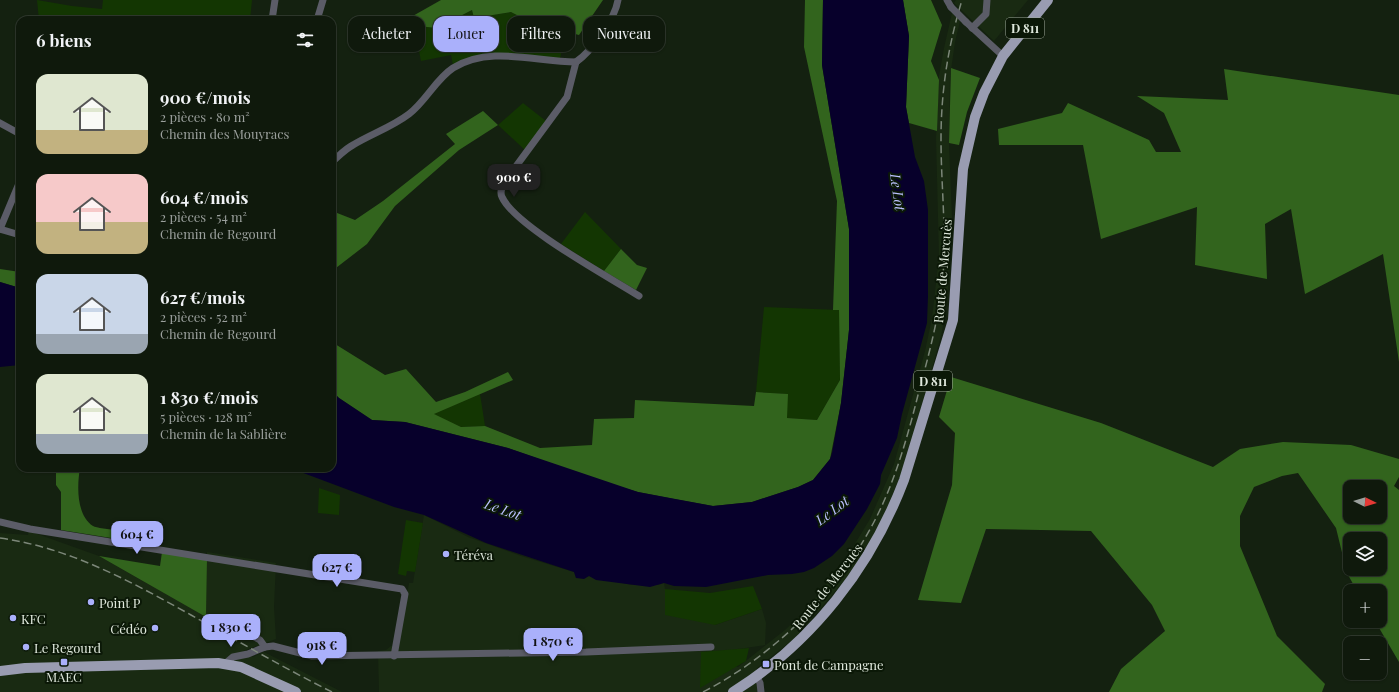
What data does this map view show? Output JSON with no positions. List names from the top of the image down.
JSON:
{
  "streets": {
    "main road": ["D 811", "Route de Mercuès"]
  },
  "crossings": [
    ["D 811", "Route de Mercuès"]
  ],
  "water": ["Le Lot"],
  "places": {
    "other": [
      "Téréva",
      "Point P",
      "KFC",
      "Cédéo",
      "Le Regourd"
    ],
    "transit": ["MAEC", "Pont de Campagne"]
  },
  "north": "right",
  "page": {
    "chip": [
      "Acheter",
      "Louer",
      "Filtres",
      "Nouveau"
    ],
    "heading": "6 biens",
    "list": [
      {
        "name": "900 €/mois",
        "note": "2 pièces · 80 m² · Chemin des Mouyracs"
      },
      {
        "name": "604 €/mois",
        "note": "2 pièces · 54 m² · Chemin de Regourd"
      },
      {
        "name": "627 €/mois",
        "note": "2 pièces · 52 m² · Chemin de Regourd"
      },
      {
        "name": "1 830 €/mois",
        "note": "5 pièces · 128 m² · Chemin de la Sablière"
      }
    ],
    "price": [
      "900 €",
      "604 €",
      "627 €",
      "1 830 €",
      "1 870 €",
      "918 €"
    ],
    "map_buttons": ["+", "−"]
  }
}
